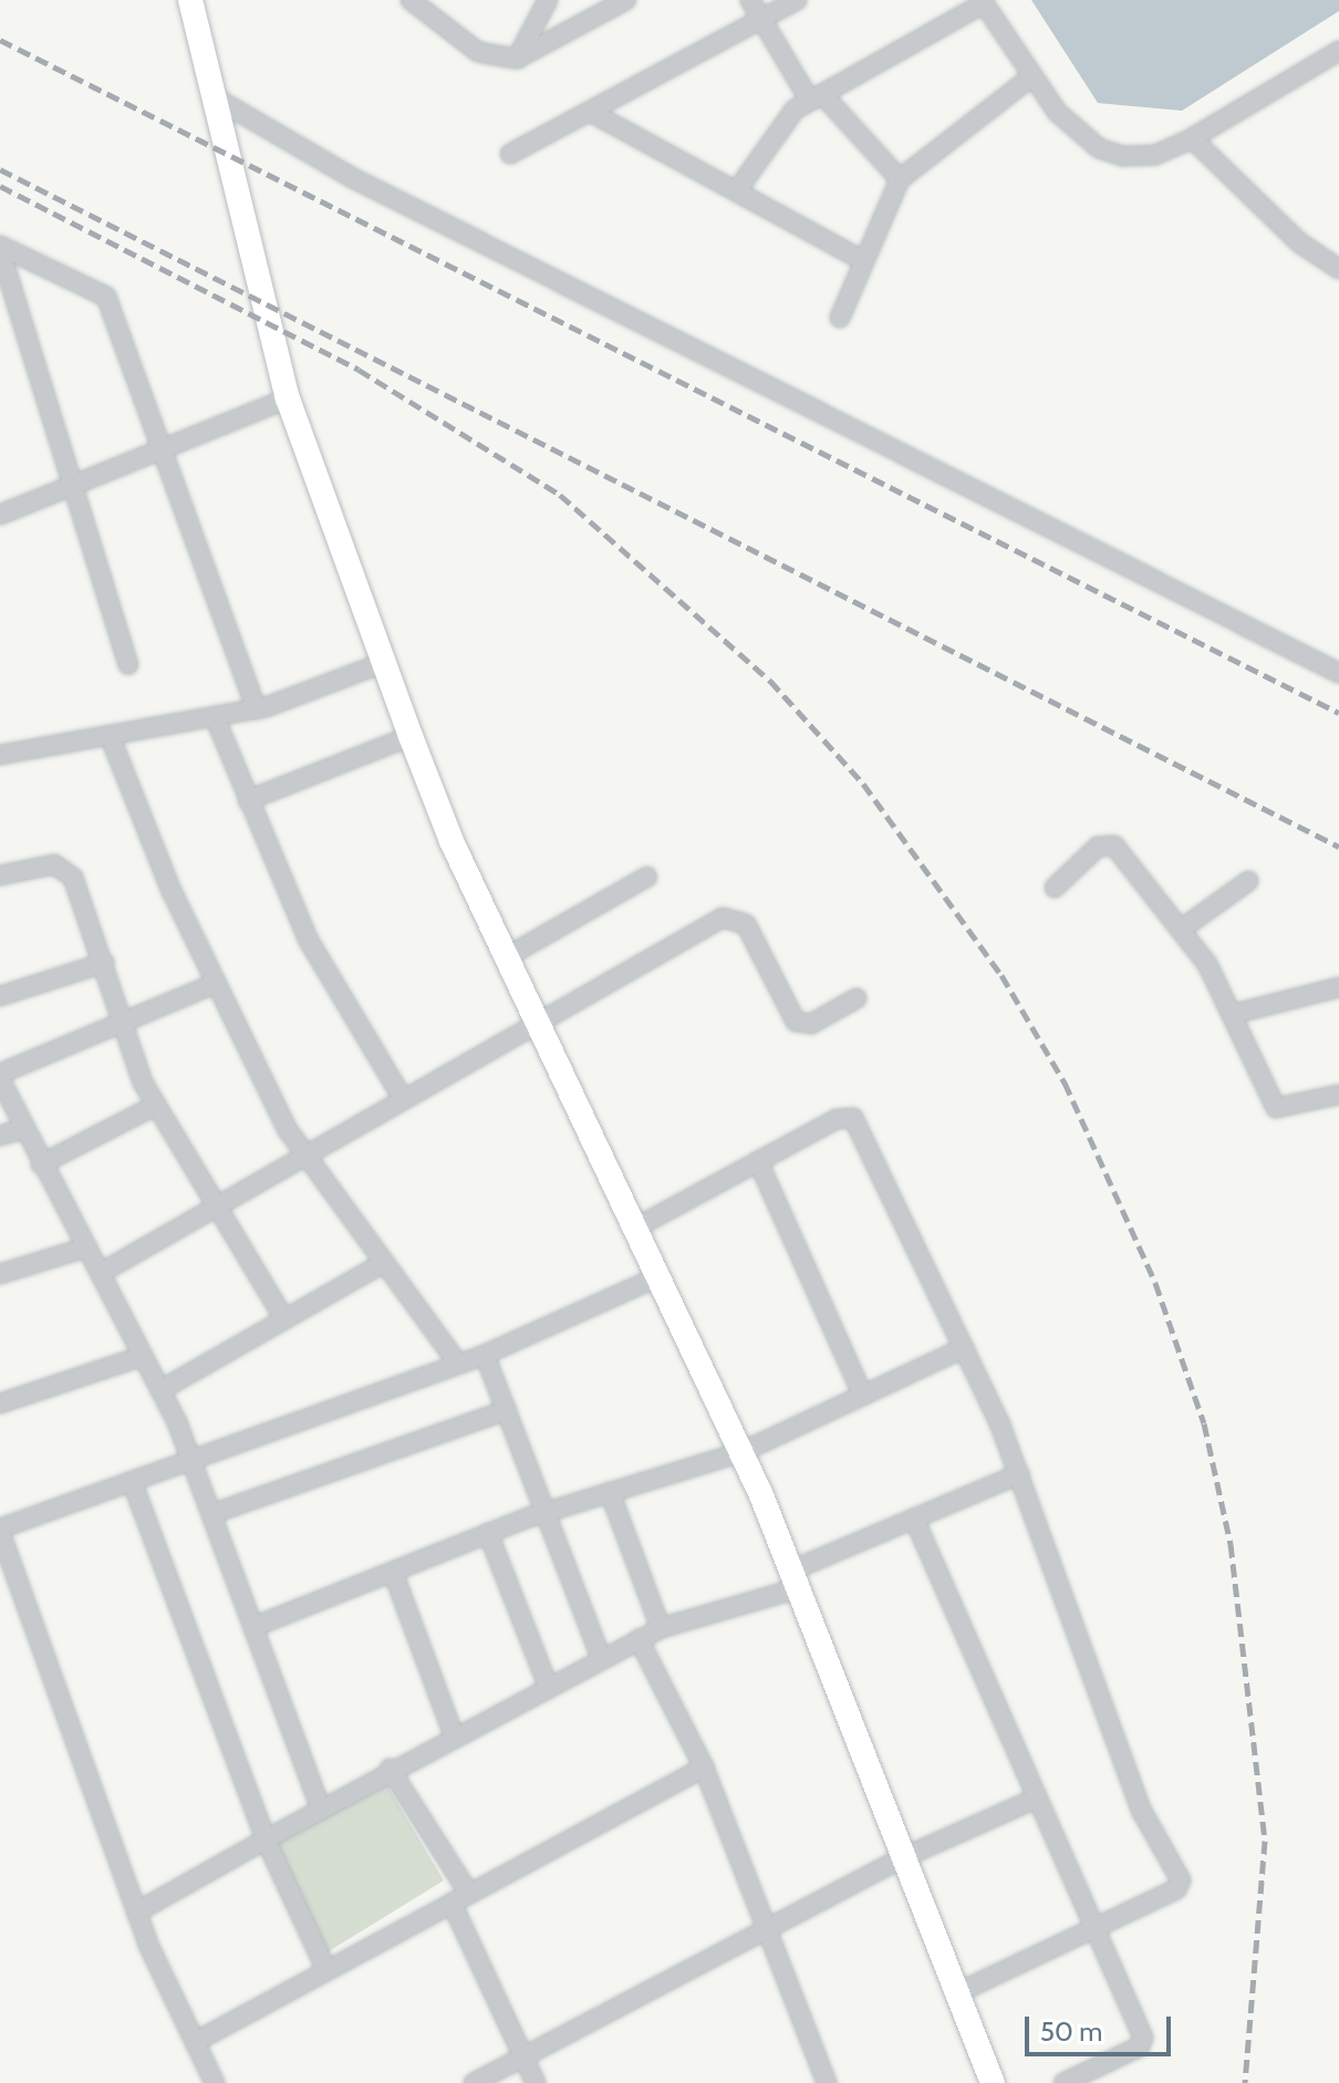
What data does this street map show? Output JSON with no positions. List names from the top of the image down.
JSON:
{
  "scale_bar": "50 m"
}
